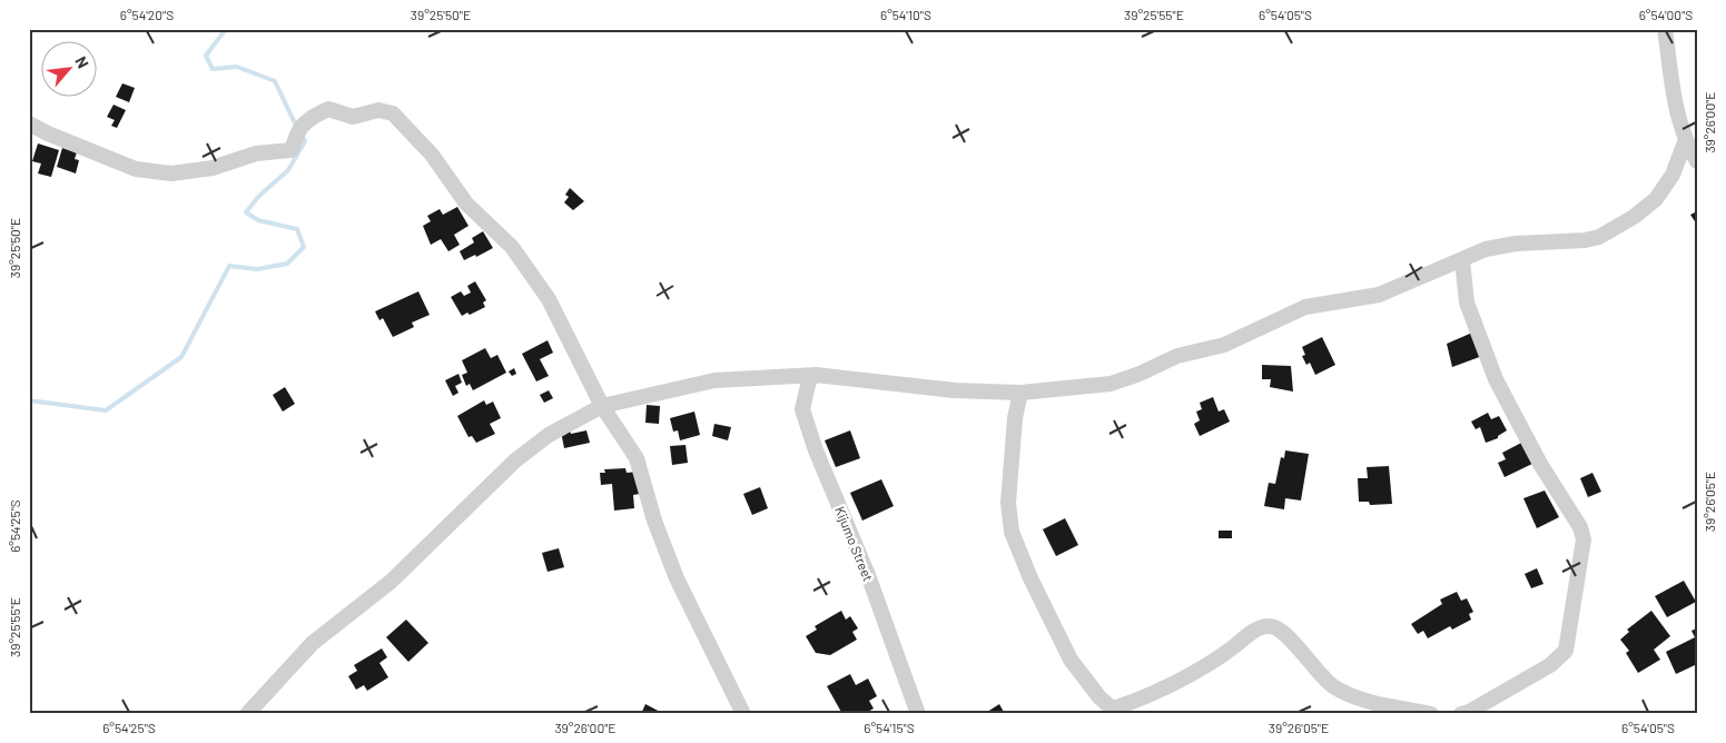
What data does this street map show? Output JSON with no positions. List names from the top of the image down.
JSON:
{
  "streets": {
    "street": ["Kijumo Street"]
  },
  "north": "top right",
  "coordinates": [
    "6°54'20\"S",
    "39°25'50\"E",
    "6°54'10\"S",
    "39°25'55\"E",
    "6°54'05\"S",
    "6°54'00\"S",
    "39°26'00\"E",
    "39°26'05\"E",
    "6°54'25\"S",
    "6°54'15\"S"
  ]
}
